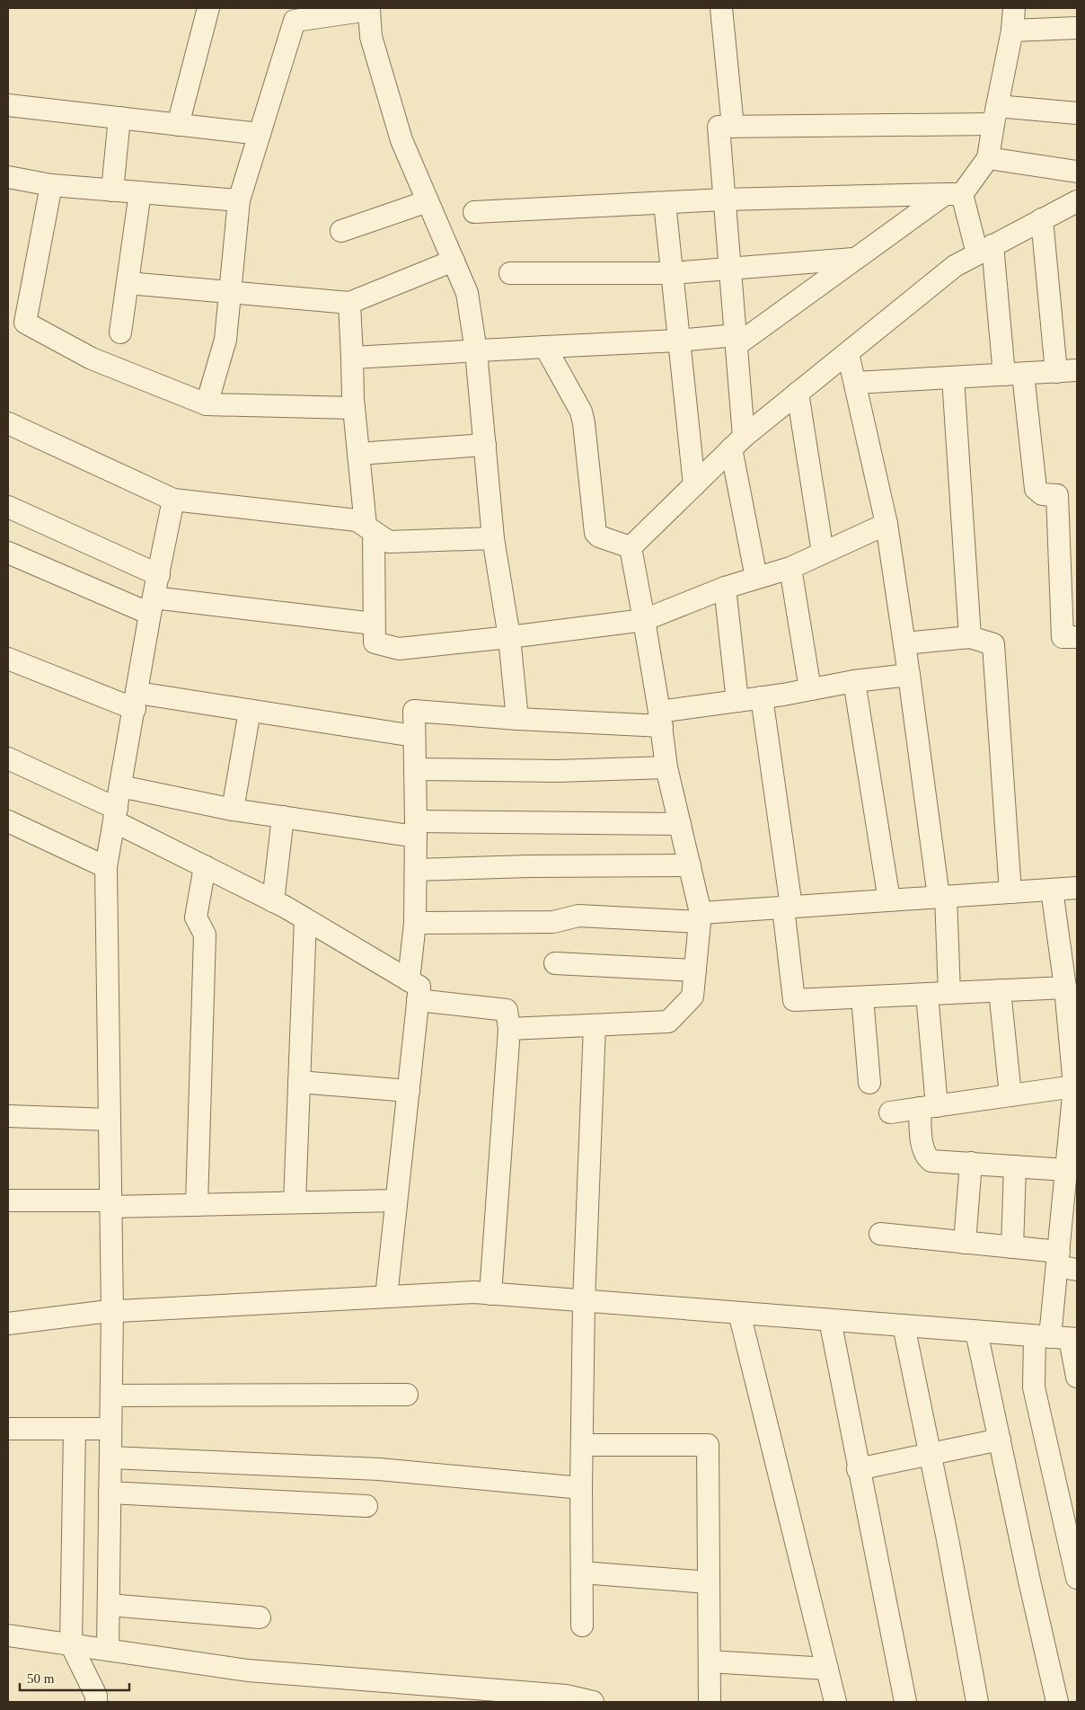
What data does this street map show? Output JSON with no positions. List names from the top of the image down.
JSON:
{
  "scale_bar": "50 m"
}
